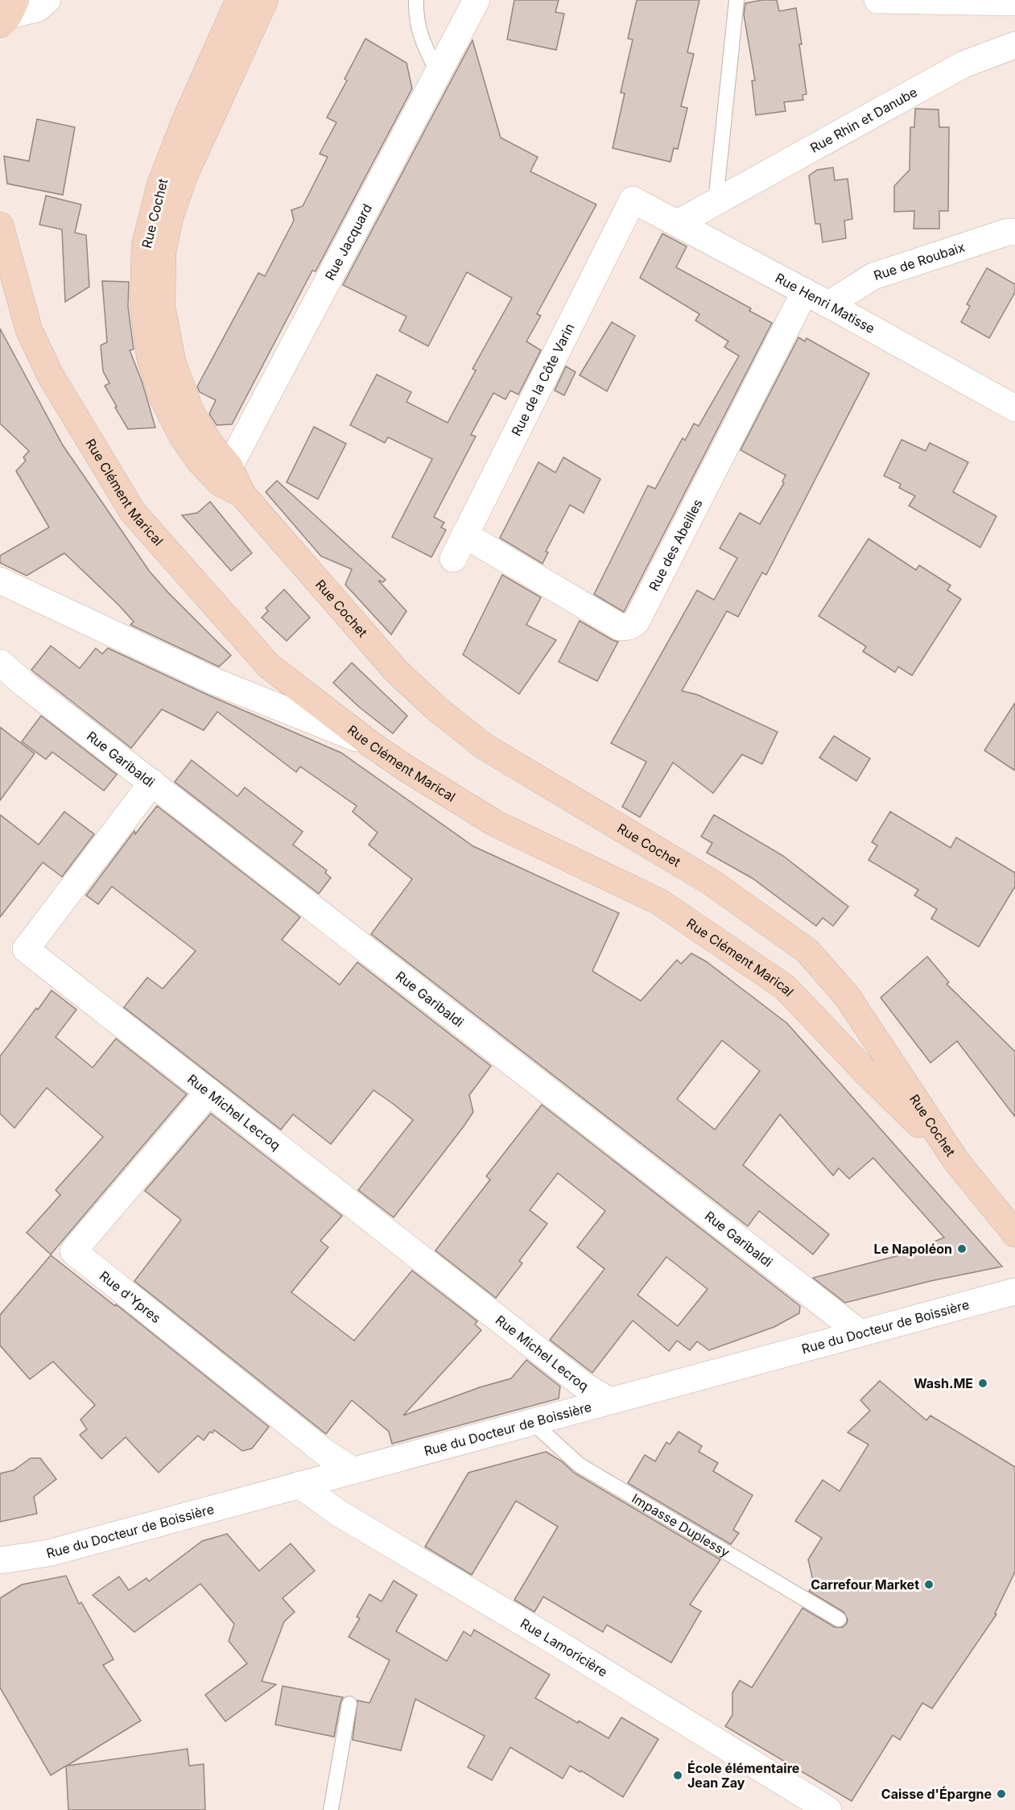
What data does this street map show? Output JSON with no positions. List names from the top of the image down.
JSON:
{
  "streets": {
    "street": [
      "Rue Rhin et Danube",
      "Rue Cochet",
      "Rue Jacquard",
      "Rue de Roubaix",
      "Rue Henri Matisse",
      "Rue de la Côte Varin",
      "Rue Clément Marical",
      "Rue des Abeilles",
      "Rue Garibaldi",
      "Rue Michel Lecroq",
      "Rue d'Ypres",
      "Rue du Docteur de Boissière",
      "Rue Lamoricière"
    ],
    "lane": ["Impasse Duplessy"]
  },
  "crossings": [
    ["Rue Rhin et Danube", "Rue Henri Matisse"],
    ["Rue Cochet", "Rue Jacquard"],
    ["Rue Cochet", "Rue Clément Marical"],
    ["Rue de Roubaix", "Rue Henri Matisse"],
    ["Rue Henri Matisse", "Rue de la Côte Varin"],
    ["Rue Henri Matisse", "Rue des Abeilles"],
    ["Rue de la Côte Varin", "Rue des Abeilles"],
    ["Rue Garibaldi", "Rue Michel Lecroq"],
    ["Rue Garibaldi", "Rue du Docteur de Boissière"],
    ["Rue Michel Lecroq", "Rue d'Ypres"],
    ["Rue Michel Lecroq", "Rue du Docteur de Boissière"],
    ["Rue d'Ypres", "Rue du Docteur de Boissière"],
    ["Rue du Docteur de Boissière", "Impasse Duplessy"],
    ["Rue du Docteur de Boissière", "Rue Lamoricière"]
  ],
  "places": [
    "Le Napoléon",
    "Wash.ME",
    "Carrefour Market",
    "École élémentaire Jean Zay",
    "Caisse d'Épargne"
  ]
}
